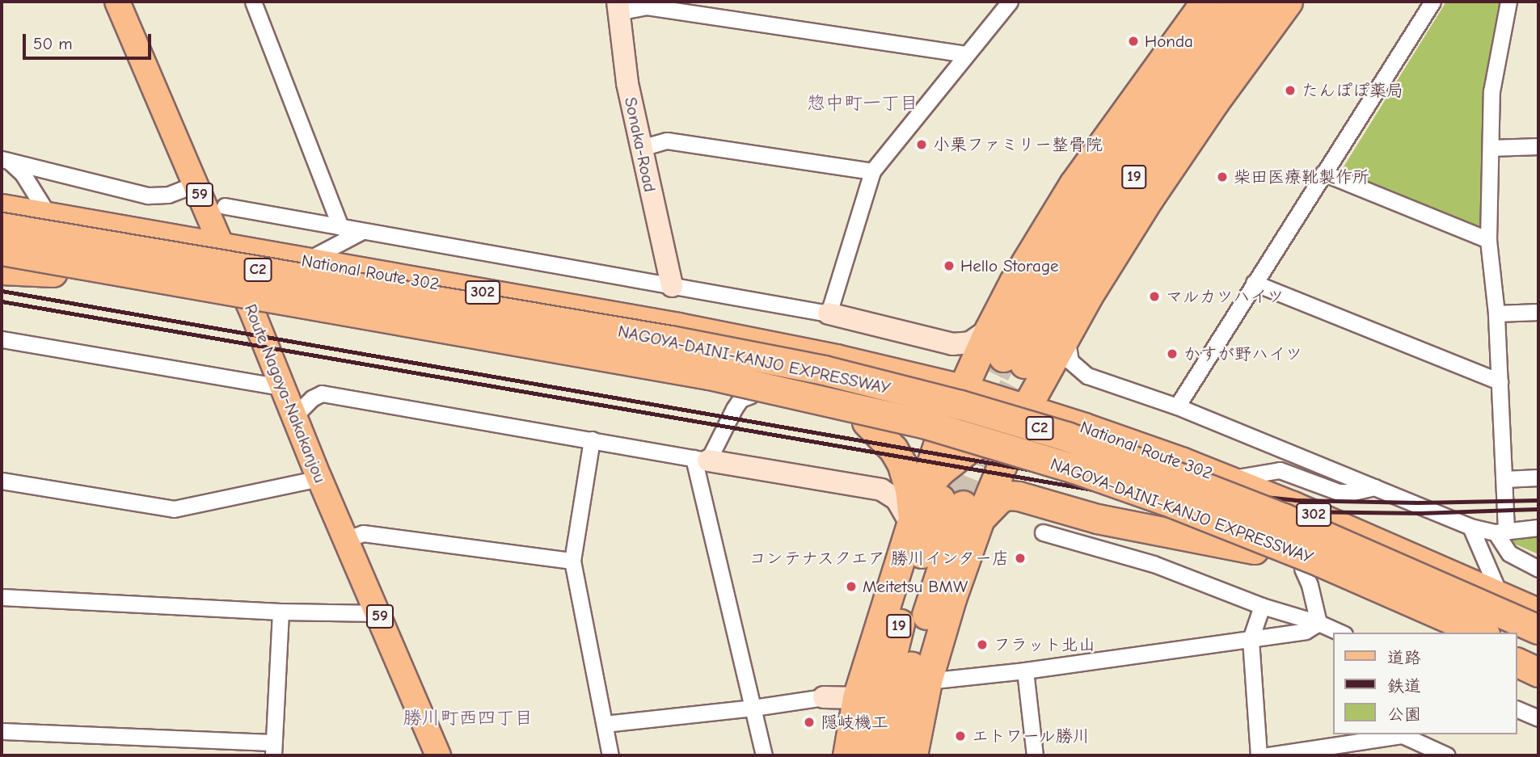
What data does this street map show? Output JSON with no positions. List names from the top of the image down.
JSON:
{
  "streets": {
    "highway": [
      "19",
      "C2",
      "National Route 302",
      "302",
      "NAGOYA-DAINI-KANJO EXPRESSWAY"
    ],
    "main road": ["59", "Route Nagoya-Nakakanjou"],
    "street": ["Sonaka-Road"]
  },
  "crossings": [
    ["National Route 302", "Route Nagoya-Nakakanjou"]
  ],
  "districts": ["惣中町一丁目", "勝川町西四丁目"],
  "places": [
    "Honda",
    "たんぽぽ薬局",
    "小栗ファミリー整骨院",
    "柴田医療靴製作所",
    "Hello Storage",
    "マルカツハイツ",
    "かすが野ハイツ",
    "コンテナスクエア 勝川インター店",
    "Meitetsu BMW",
    "フラット北山",
    "隠岐機工",
    "エトワール勝川"
  ],
  "legend": ["道路", "鉄道", "公園"],
  "scale_bar": "50 m"
}
